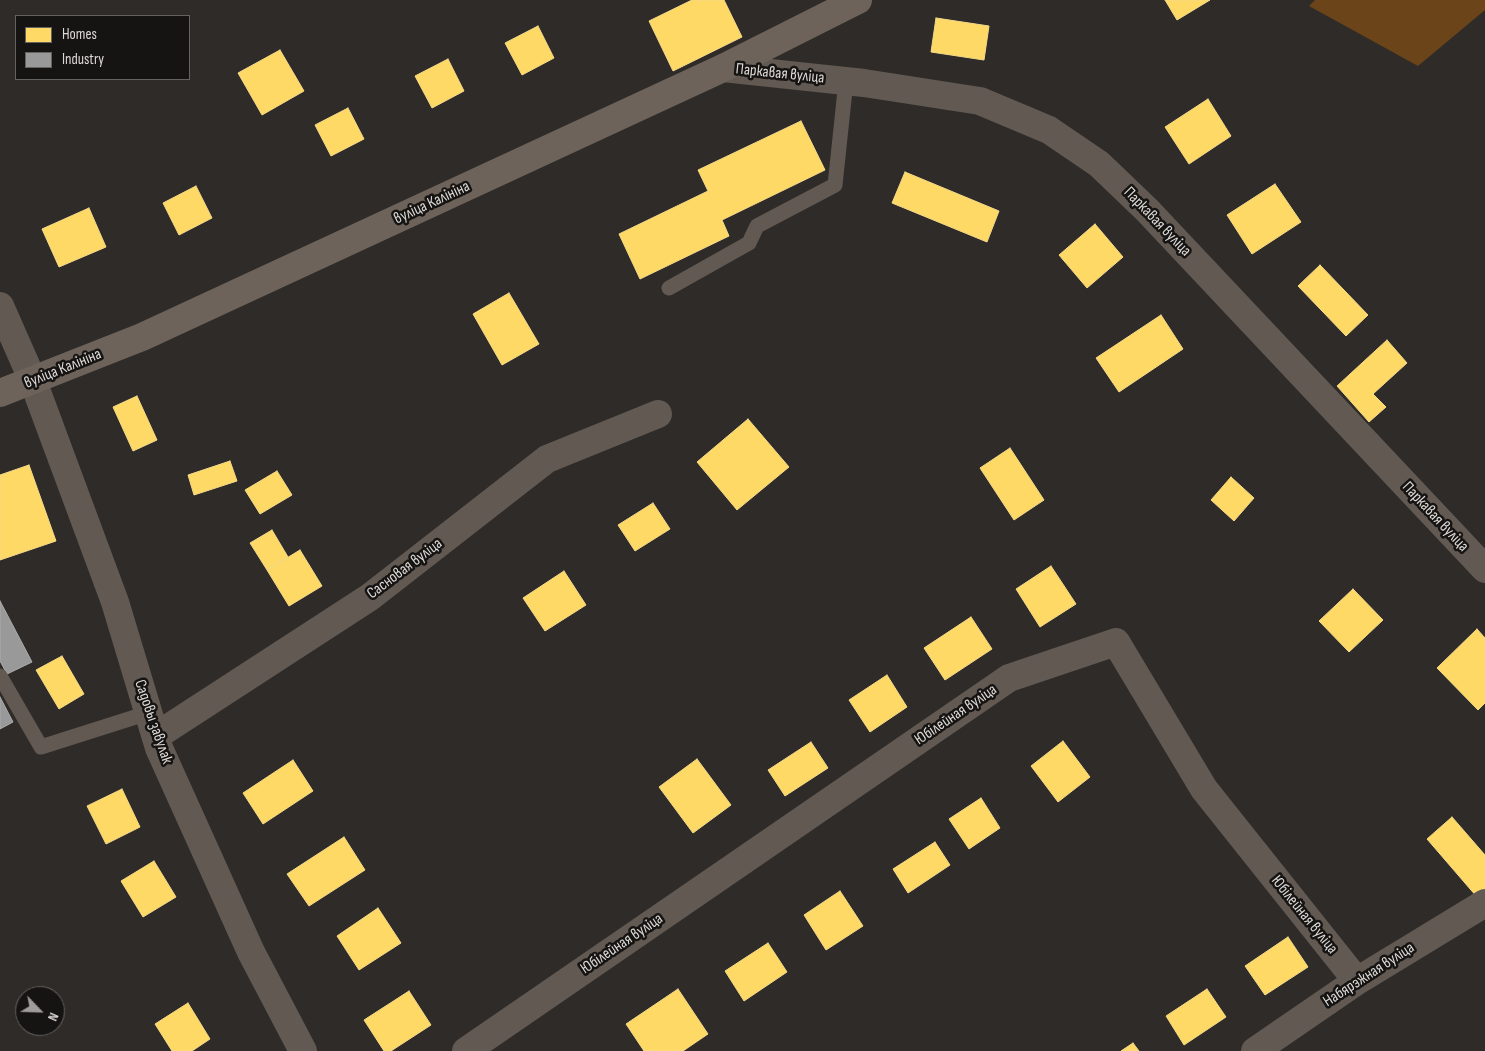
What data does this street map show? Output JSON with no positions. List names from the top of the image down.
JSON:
{
  "streets": {
    "street": [
      "Паркавая вуліца",
      "вуліца Калініна",
      "Сасновая вуліца",
      "Юбілейная вуліца",
      "Садовы завулак",
      "Набярэжная вуліца"
    ]
  },
  "crossings": [
    ["Паркавая вуліца", "вуліца Калініна"],
    ["вуліца Калініна", "Садовы завулак"],
    ["Сасновая вуліца", "Садовы завулак"],
    ["Юбілейная вуліца", "Набярэжная вуліца"]
  ],
  "legend": ["Homes", "Industry"],
  "north": "bottom right"
}
